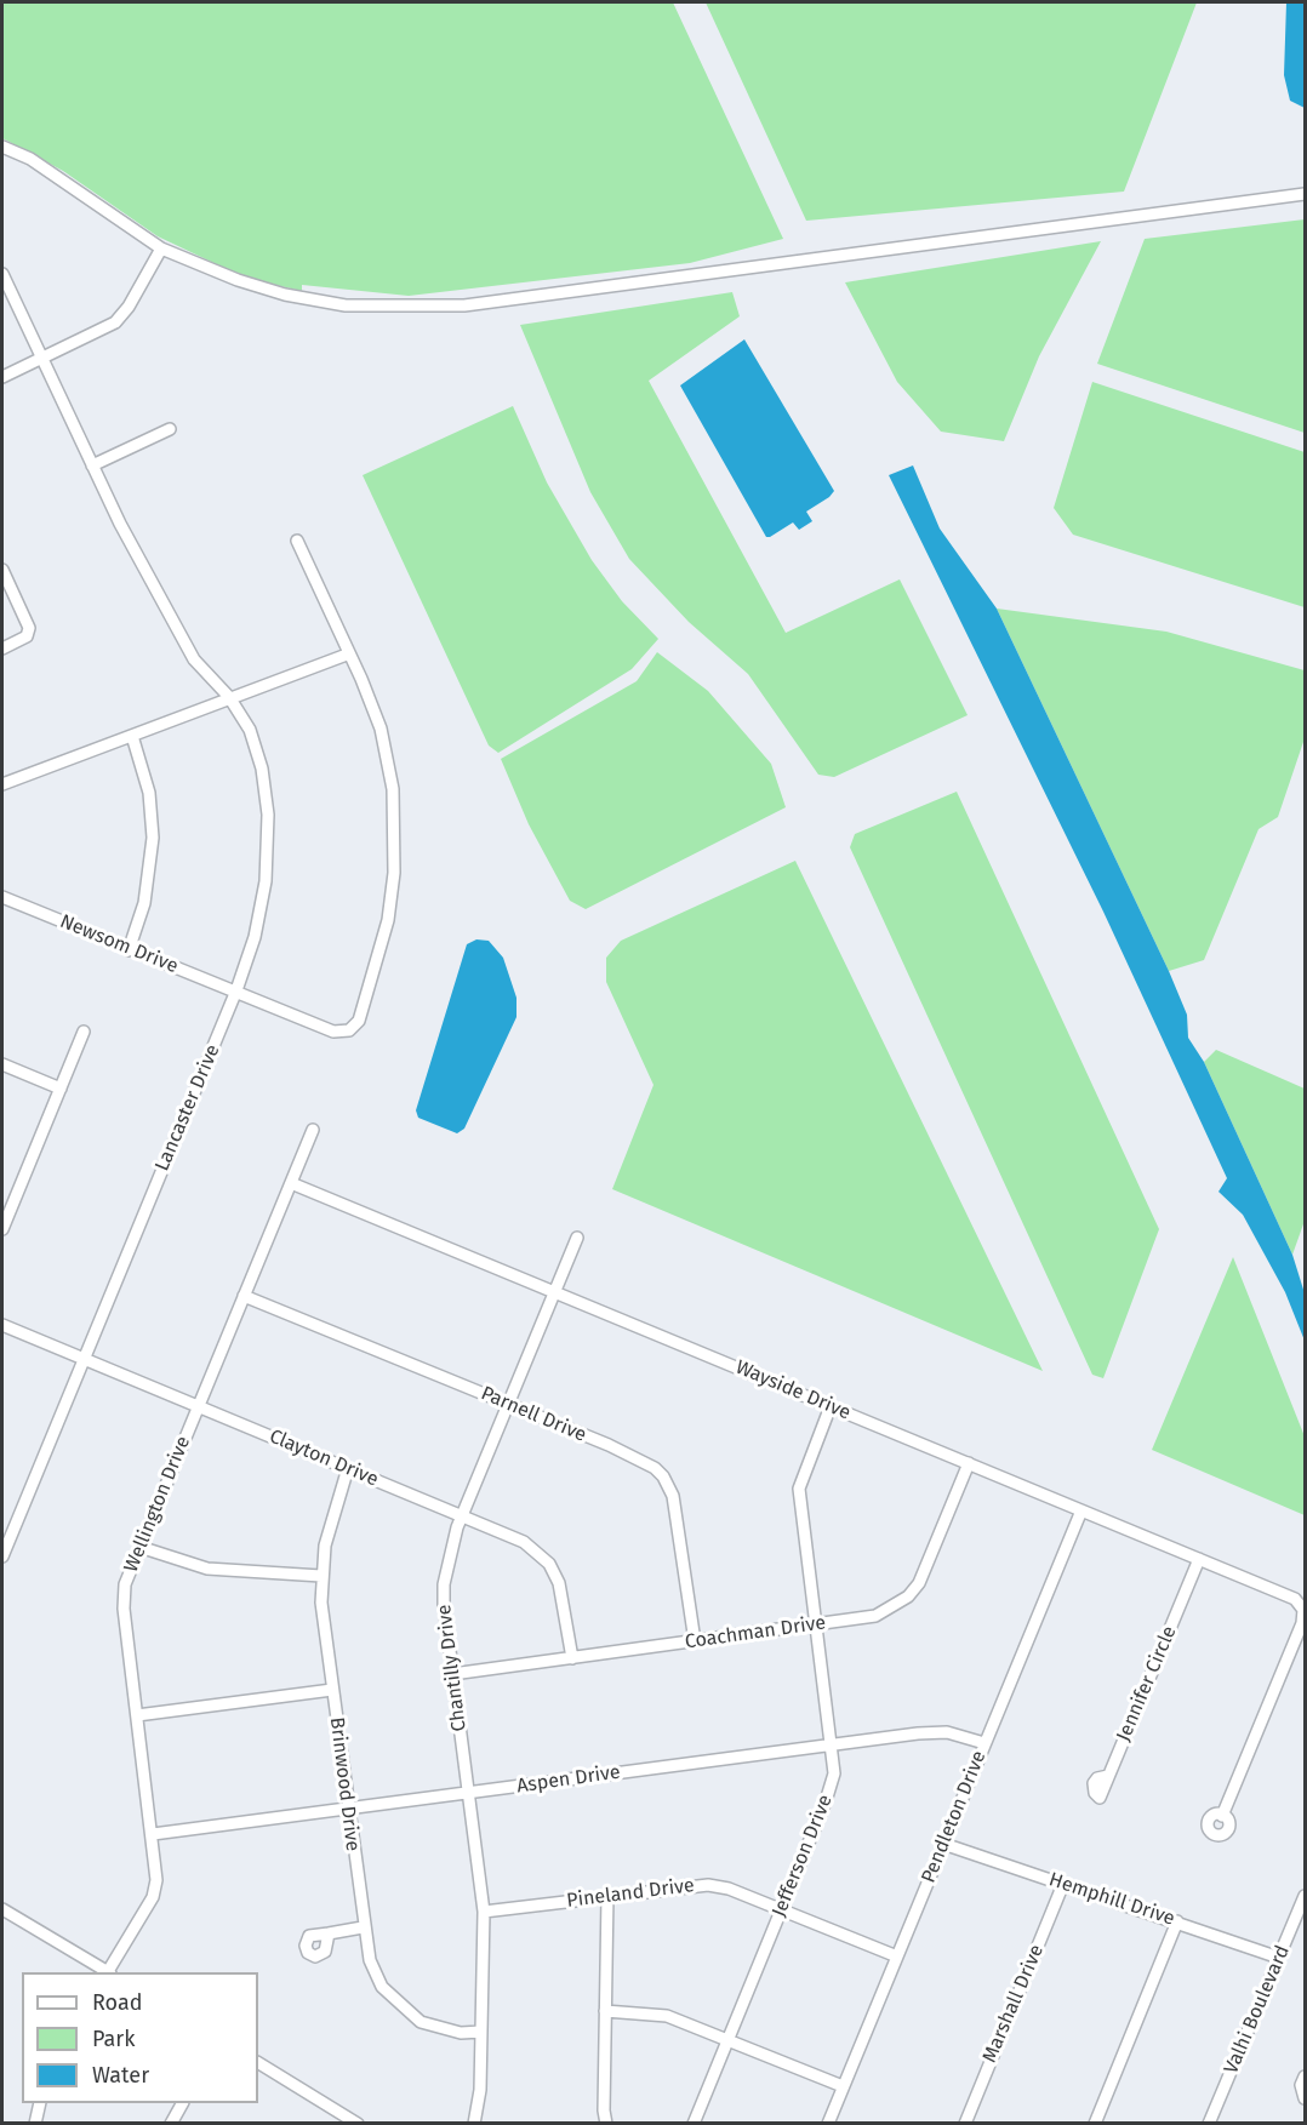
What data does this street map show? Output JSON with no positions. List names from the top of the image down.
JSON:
{
  "streets": {
    "street": [
      "Newsom Drive",
      "Lancaster Drive",
      "Wayside Drive",
      "Parnell Drive",
      "Clayton Drive",
      "Wellington Drive",
      "Coachman Drive",
      "Chantilly Drive",
      "Jennifer Circle",
      "Aspen Drive",
      "Brinwood Drive",
      "Pendleton Drive",
      "Jefferson Drive",
      "Pineland Drive",
      "Hemphill Drive",
      "Marshall Drive",
      "Valhi Boulevard"
    ]
  },
  "crossings": [
    ["Newsom Drive", "Lancaster Drive"],
    ["Lancaster Drive", "Clayton Drive"],
    ["Wayside Drive", "Wellington Drive"],
    ["Wayside Drive", "Coachman Drive"],
    ["Wayside Drive", "Chantilly Drive"],
    ["Wayside Drive", "Jennifer Circle"],
    ["Wayside Drive", "Pendleton Drive"],
    ["Wayside Drive", "Jefferson Drive"],
    ["Parnell Drive", "Wellington Drive"],
    ["Parnell Drive", "Coachman Drive"],
    ["Parnell Drive", "Chantilly Drive"],
    ["Clayton Drive", "Wellington Drive"],
    ["Clayton Drive", "Coachman Drive"],
    ["Clayton Drive", "Chantilly Drive"],
    ["Clayton Drive", "Brinwood Drive"],
    ["Wellington Drive", "Aspen Drive"],
    ["Coachman Drive", "Chantilly Drive"],
    ["Coachman Drive", "Jefferson Drive"],
    ["Chantilly Drive", "Aspen Drive"],
    ["Chantilly Drive", "Brinwood Drive"],
    ["Chantilly Drive", "Pineland Drive"],
    ["Aspen Drive", "Brinwood Drive"],
    ["Aspen Drive", "Pendleton Drive"],
    ["Aspen Drive", "Jefferson Drive"],
    ["Pendleton Drive", "Pineland Drive"],
    ["Pendleton Drive", "Hemphill Drive"],
    ["Jefferson Drive", "Pineland Drive"],
    ["Hemphill Drive", "Marshall Drive"],
    ["Hemphill Drive", "Valhi Boulevard"]
  ],
  "legend": ["Road", "Park", "Water"]
}
